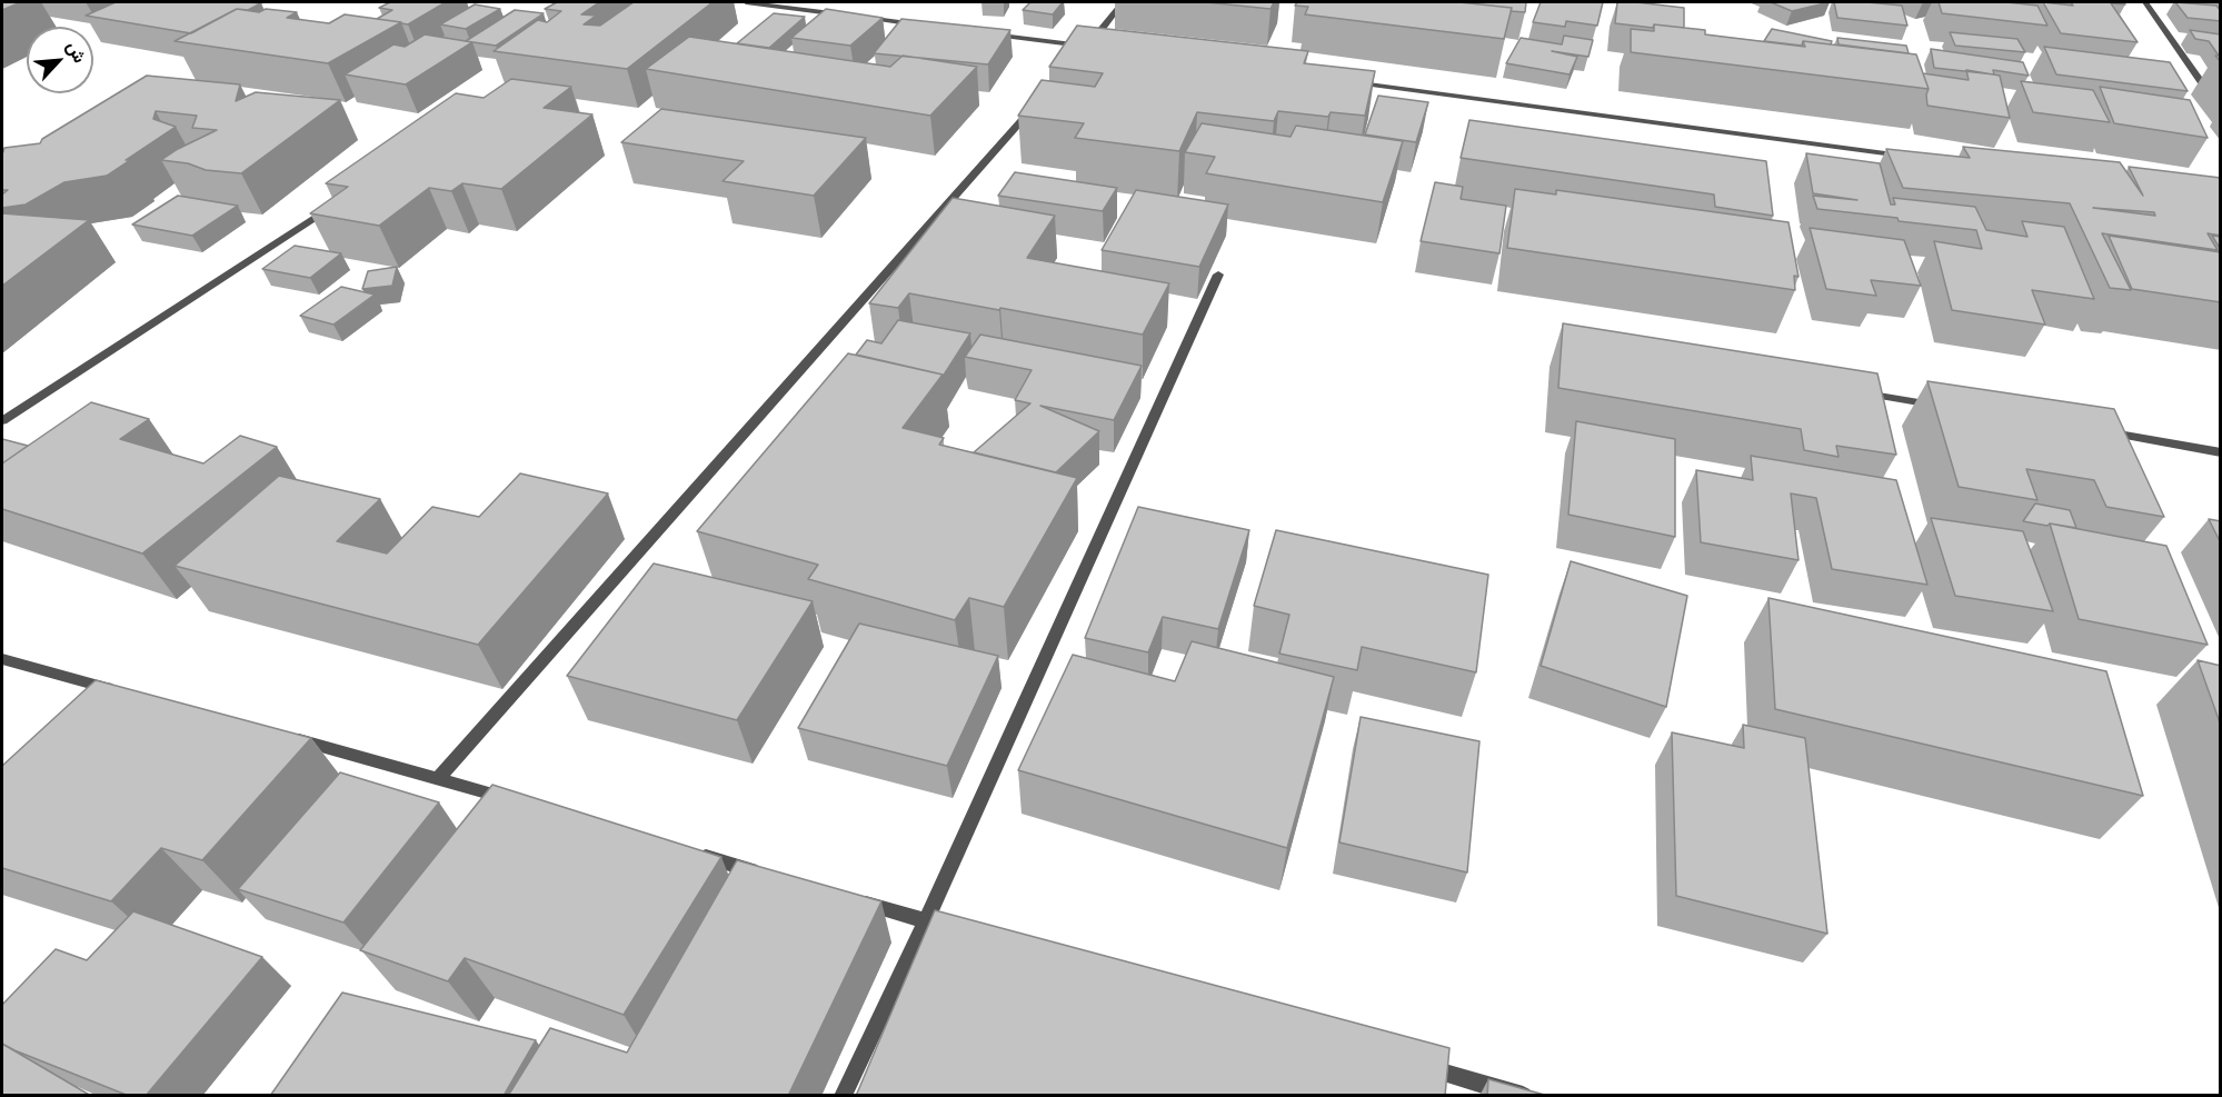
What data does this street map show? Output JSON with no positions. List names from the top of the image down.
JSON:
{
  "north": "top right"
}
